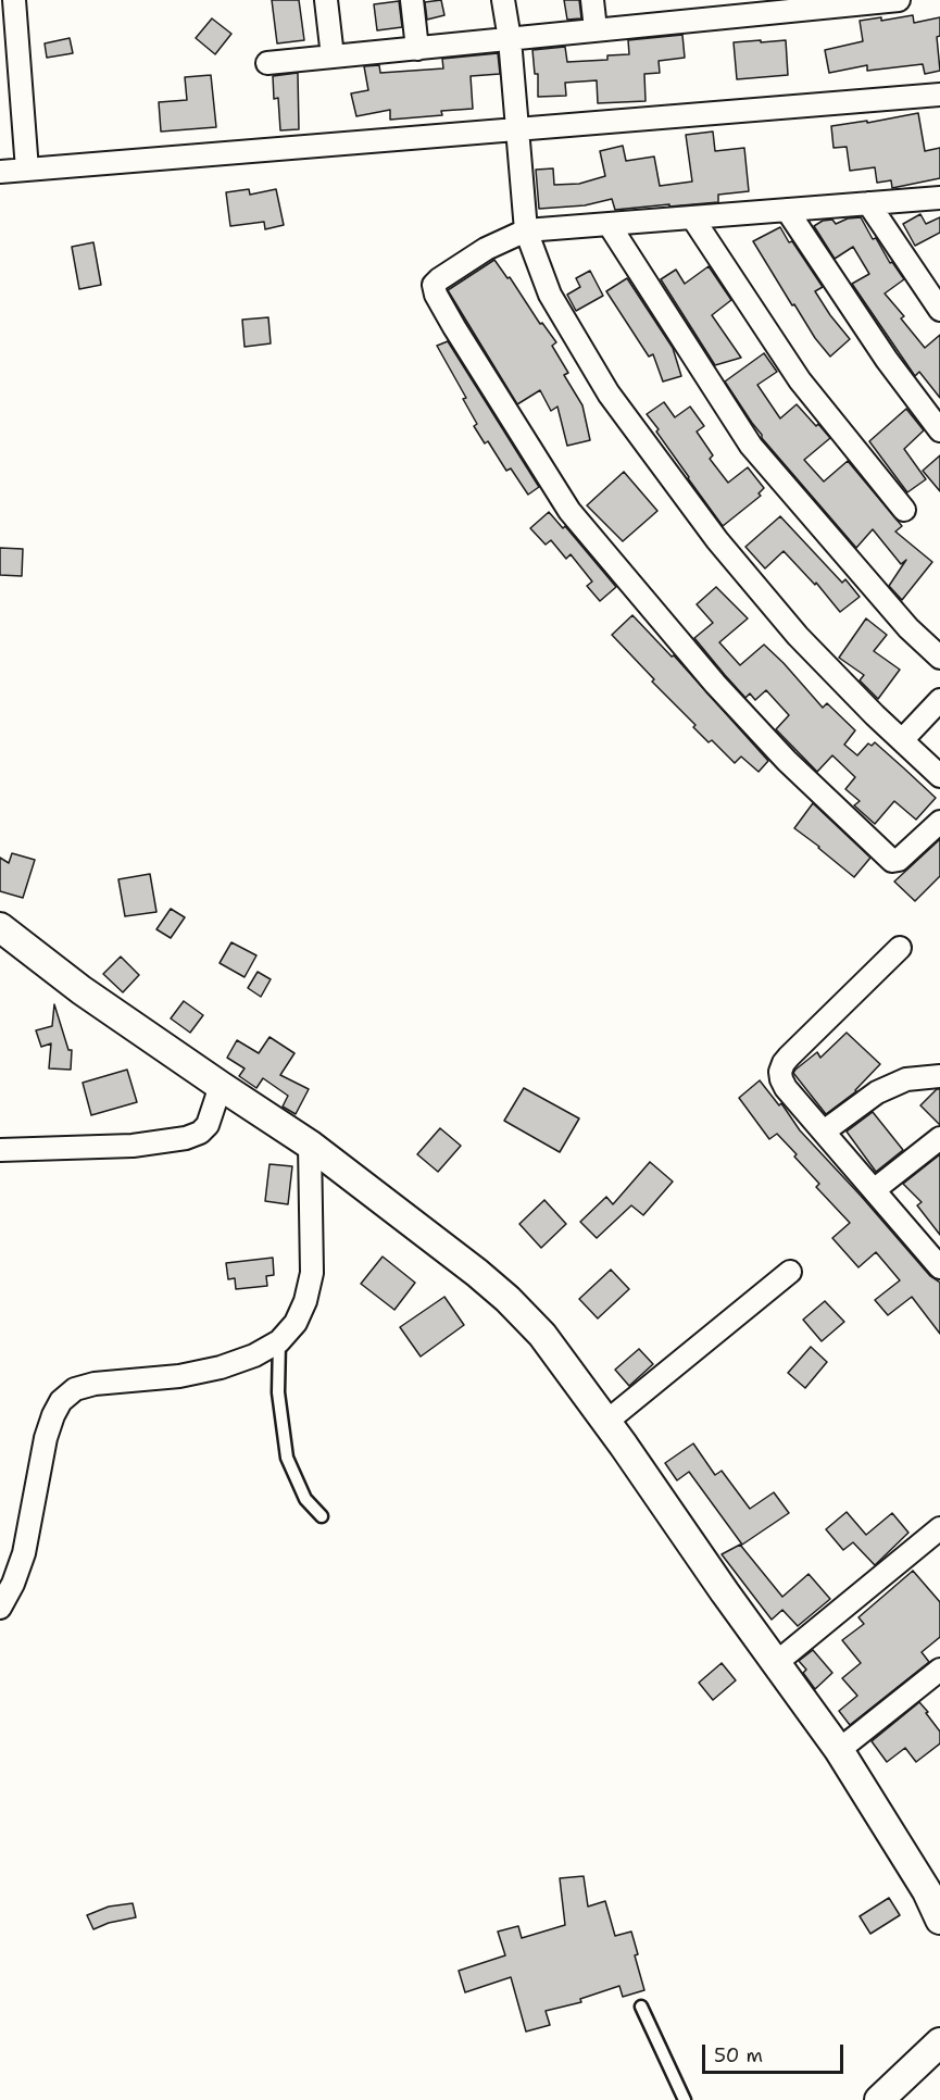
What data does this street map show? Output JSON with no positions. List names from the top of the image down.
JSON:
{
  "scale_bar": "50 m"
}
